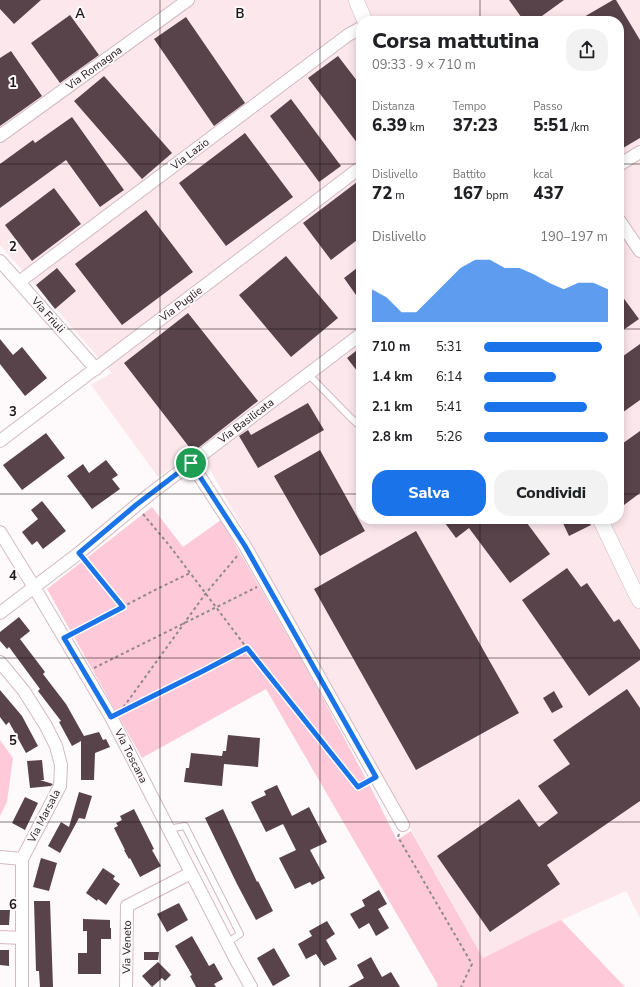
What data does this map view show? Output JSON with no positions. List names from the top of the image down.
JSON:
{
  "streets": {
    "street": [
      "Via Romagna",
      "Via Lazio",
      "Via Puglie",
      "Via Friuli",
      "Via Basilicata",
      "Via Toscana",
      "Via Marsala",
      "Via Veneto"
    ]
  },
  "crossings": [
    ["Via Lazio", "Via Friuli"],
    ["Via Puglie", "Via Friuli"],
    ["Via Basilicata", "Via Toscana"],
    ["Via Toscana", "Via Veneto"]
  ],
  "page": {
    "heading": ["Corsa mattutina", "09:33 · 9 × 710 m"],
    "stats": [
      ["Distanza", "6.39 km"],
      ["Tempo", "37:23"],
      ["Passo", "5:51 /km"],
      ["Dislivello", "72 m"],
      ["Battito", "167 bpm"],
      ["kcal", "437"]
    ],
    "chart": ["Dislivello", "190–197 m"],
    "list": [
      {
        "name": "710 m",
        "note": "5:31"
      },
      {
        "name": "1.4 km",
        "note": "6:14"
      },
      {
        "name": "2.1 km",
        "note": "5:41"
      },
      {
        "name": "2.8 km",
        "note": "5:26"
      }
    ],
    "buttons": ["Salva", "Condividi"]
  },
  "grid": {
    "columns": ["A", "B"],
    "rows": [
      "1",
      "2",
      "3",
      "4",
      "5",
      "6"
    ]
  }
}
